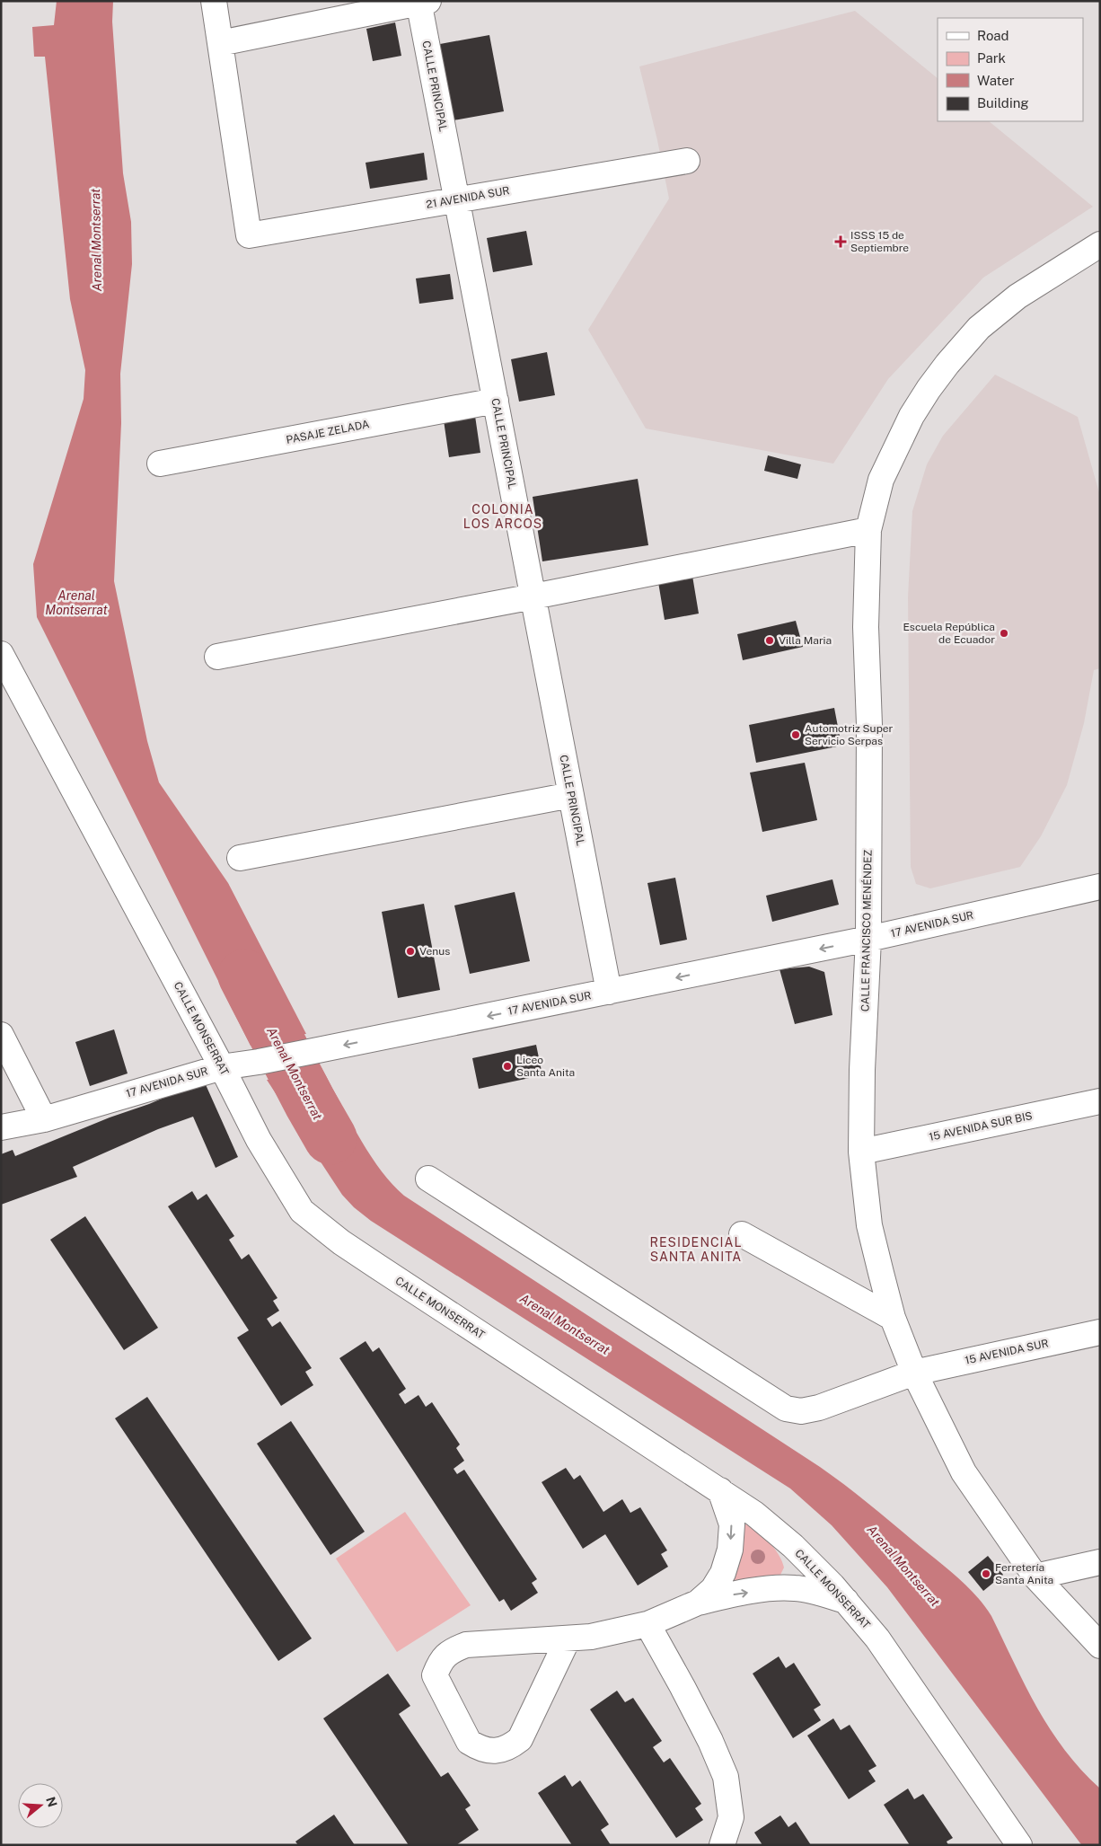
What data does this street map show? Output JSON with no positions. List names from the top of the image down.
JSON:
{
  "streets": {
    "street": [
      "CALLE PRINCIPAL",
      "21 AVENIDA SUR",
      "PASAJE ZELADA",
      "17 AVENIDA SUR",
      "CALLE FRANCISCO MENÉNDEZ",
      "CALLE MONSERRAT",
      "15 AVENIDA SUR BIS",
      "15 AVENIDA SUR"
    ]
  },
  "crossings": [
    ["CALLE PRINCIPAL", "21 AVENIDA SUR"],
    ["CALLE PRINCIPAL", "PASAJE ZELADA"],
    ["CALLE PRINCIPAL", "17 AVENIDA SUR"],
    ["17 AVENIDA SUR", "CALLE FRANCISCO MENÉNDEZ"],
    ["17 AVENIDA SUR", "CALLE MONSERRAT"],
    ["CALLE FRANCISCO MENÉNDEZ", "15 AVENIDA SUR BIS"],
    ["CALLE FRANCISCO MENÉNDEZ", "15 AVENIDA SUR"]
  ],
  "districts": ["COLONIA LOS ARCOS", "RESIDENCIAL SANTA ANITA"],
  "water": ["Arenal Montserrat"],
  "places": {
    "health": ["ISSS 15 de Septiembre"],
    "other": [
      "Escuela República de Ecuador",
      "Villa Maria",
      "Automotriz Super Servicio Serpas",
      "Venus",
      "Liceo Santa Anita",
      "Ferretería Santa Anita"
    ]
  },
  "legend": [
    "Road",
    "Park",
    "Water",
    "Building"
  ],
  "north": "right"
}
